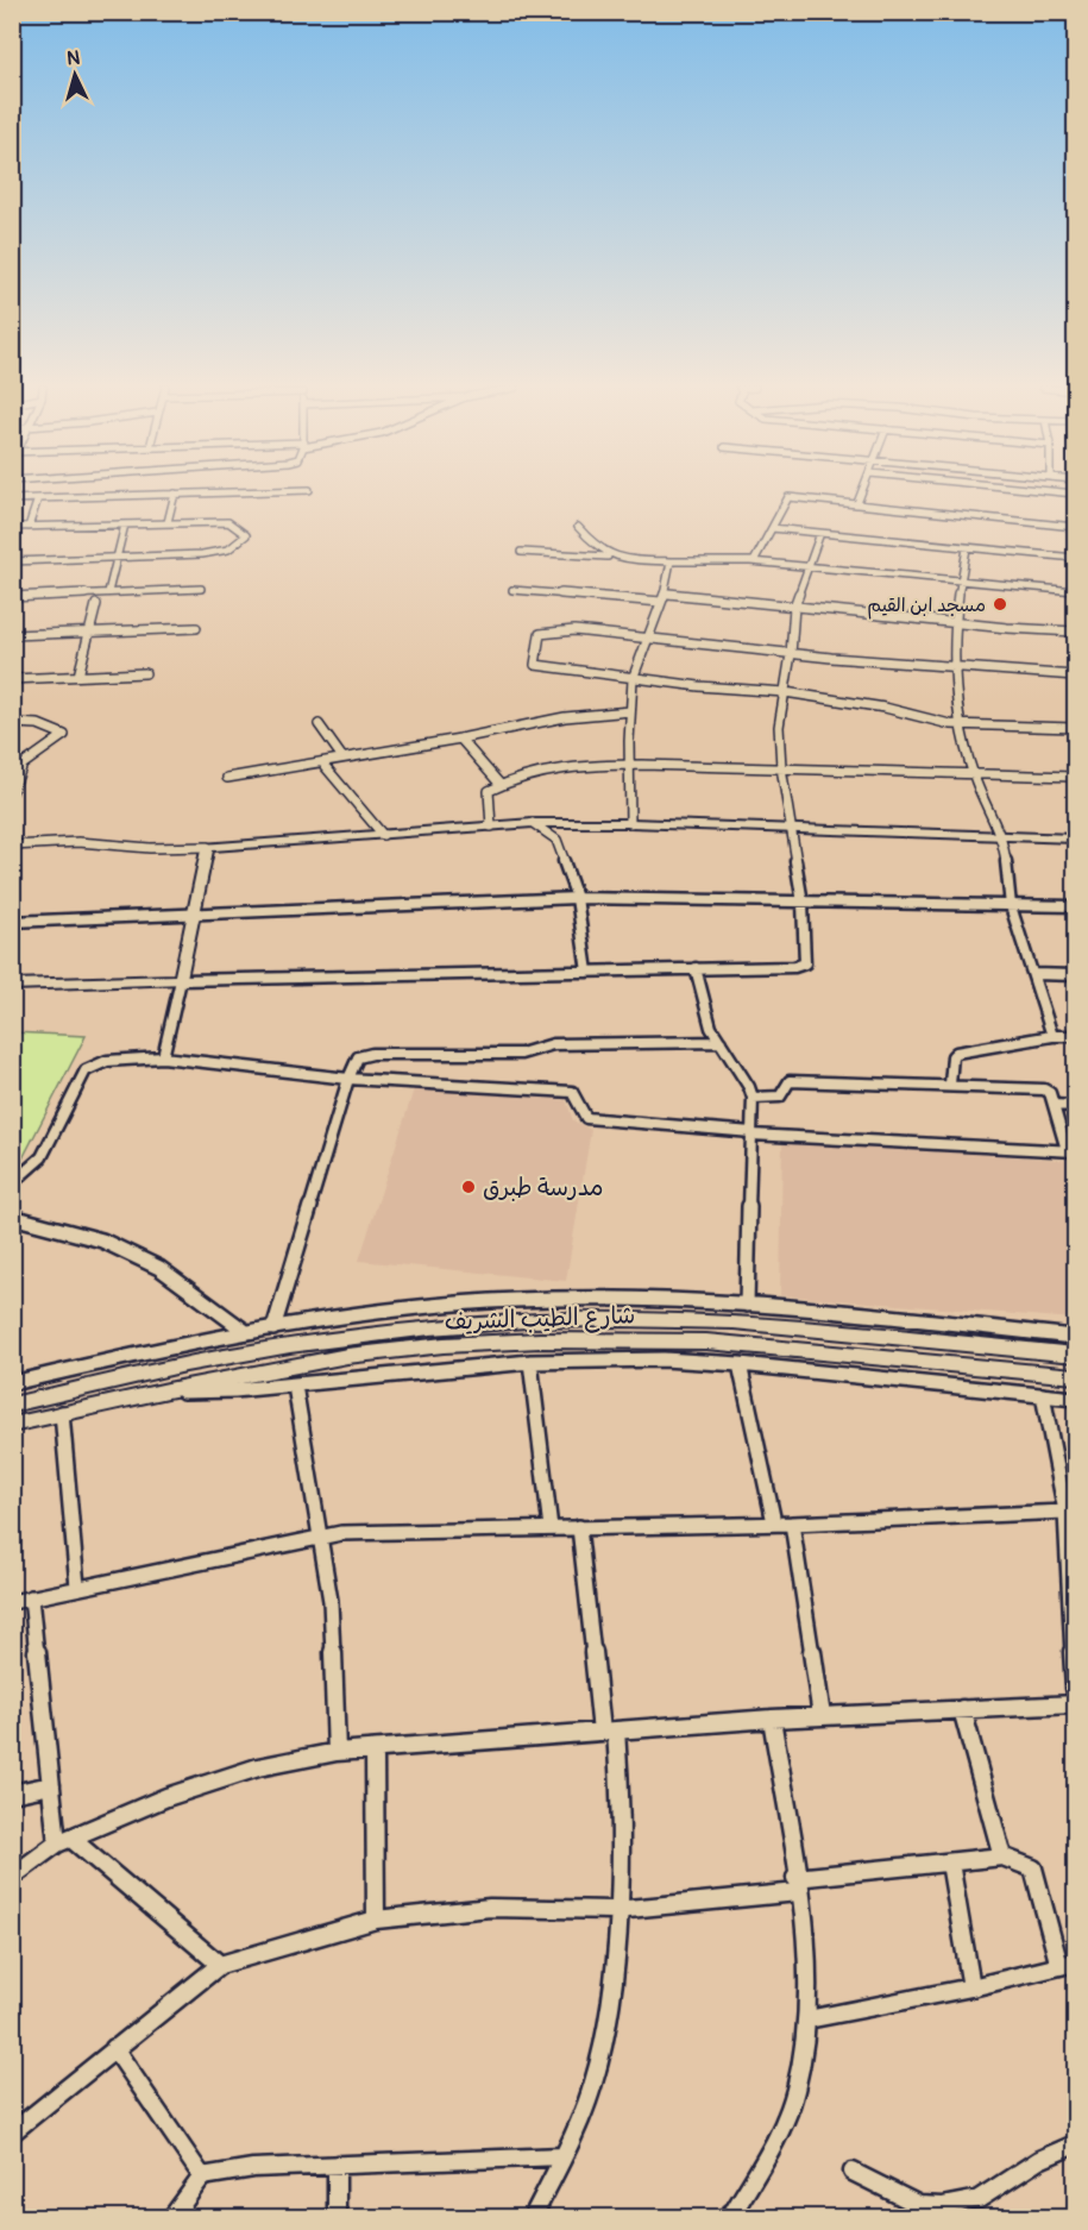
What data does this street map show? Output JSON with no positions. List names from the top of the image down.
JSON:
{
  "streets": {
    "main road": ["شارع الطيب الشريف"]
  },
  "places": ["مسجد ابن القيم", "مدرسة طبرق"],
  "north": "top"
}
